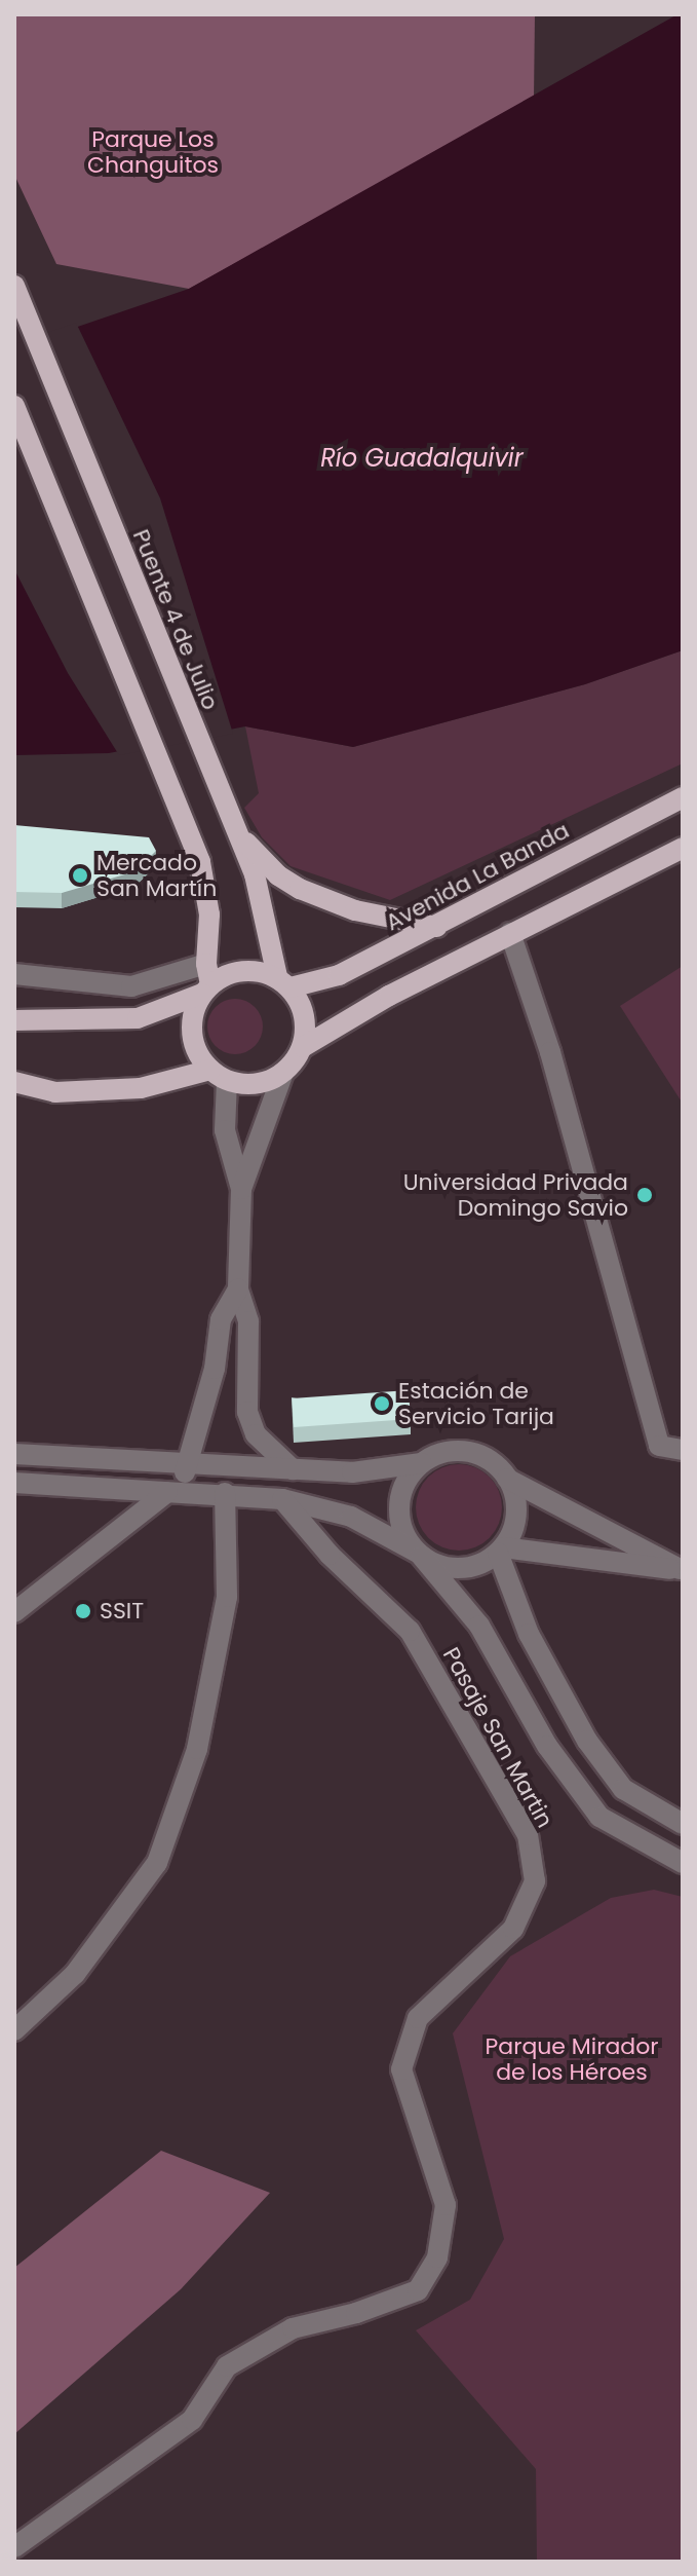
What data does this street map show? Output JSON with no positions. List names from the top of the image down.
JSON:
{
  "streets": {
    "main road": ["Puente 4 de Julio", "Avenida La Banda"],
    "street": ["Pasaje San Martin"]
  },
  "crossings": [
    ["Puente 4 de Julio", "Avenida La Banda"]
  ],
  "water": ["Río Guadalquivir"],
  "parks": ["Parque Los Changuitos", "Parque Mirador de los Héroes"],
  "places": [
    "Mercado San Martín",
    "Universidad Privada Domingo Savio",
    "Estación de Servicio Tarija",
    "SSIT"
  ]
}
